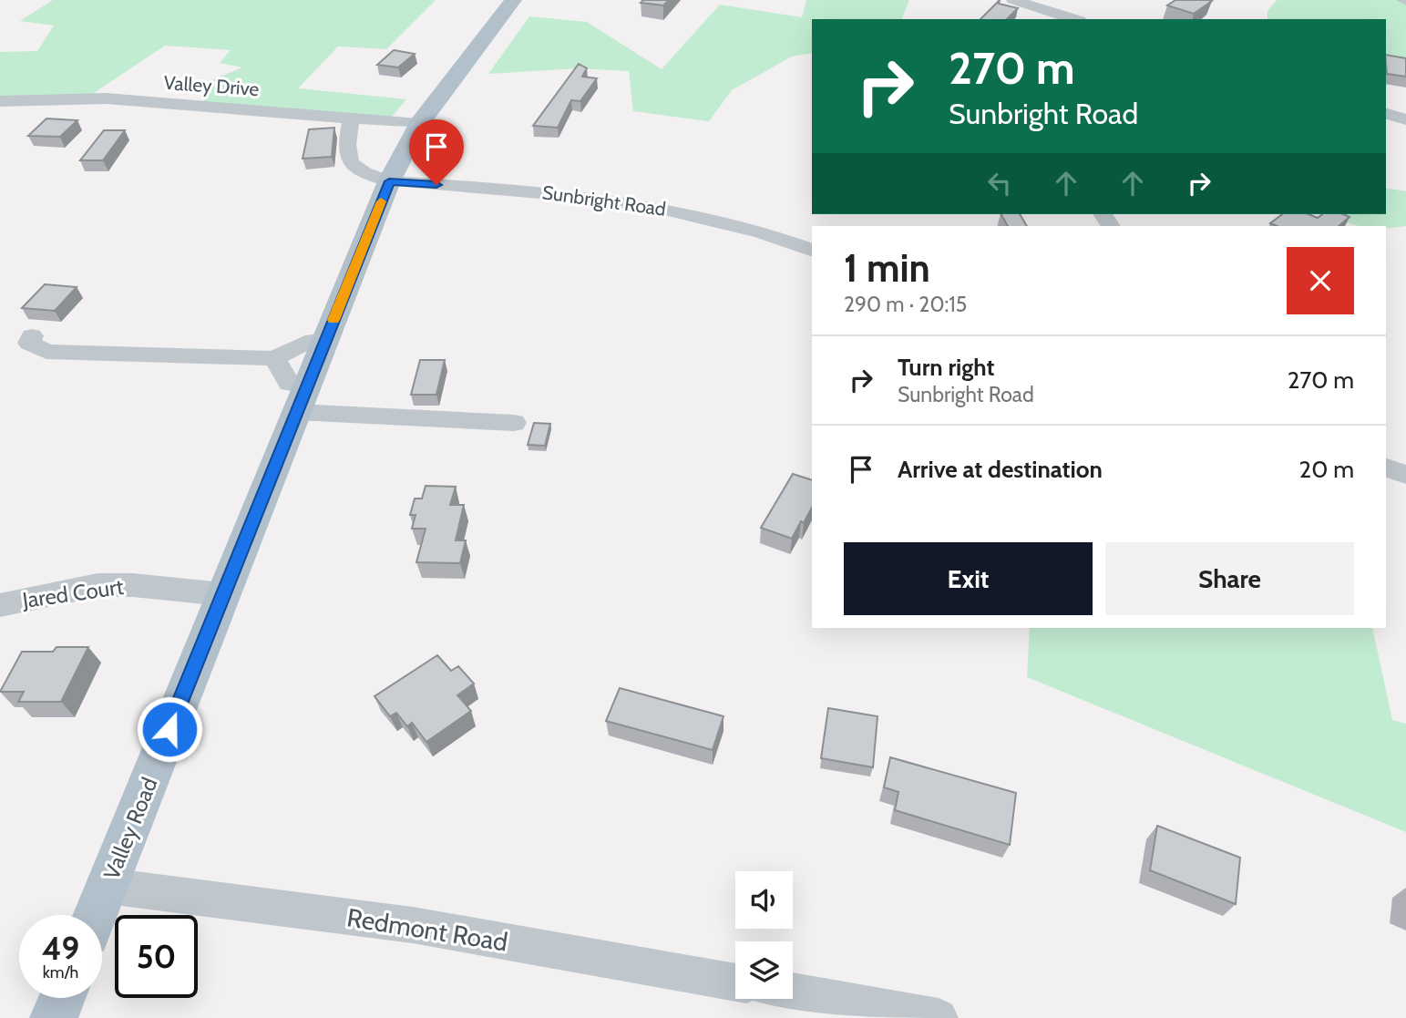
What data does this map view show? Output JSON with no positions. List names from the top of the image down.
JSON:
{
  "streets": {
    "main road": ["Valley Road"],
    "street": [
      "Valley Drive",
      "Sunbright Road",
      "Jared Court",
      "Redmont Road"
    ]
  },
  "crossings": [
    ["Valley Drive", "Sunbright Road"],
    ["Valley Drive", "Valley Road"],
    ["Sunbright Road", "Valley Road"],
    ["Jared Court", "Valley Road"],
    ["Valley Road", "Redmont Road"]
  ],
  "page": {
    "turn": ["270 m", "Sunbright Road"],
    "heading": ["1 min", "290 m · 20:15"],
    "list": [
      {
        "name": "Turn right",
        "note": "Sunbright Road",
        "value": "270 m"
      },
      {
        "name": "Arrive at destination",
        "value": "20 m"
      }
    ],
    "buttons": ["Exit", "Share"],
    "speed": "49 km/h",
    "limit": "50"
  }
}
